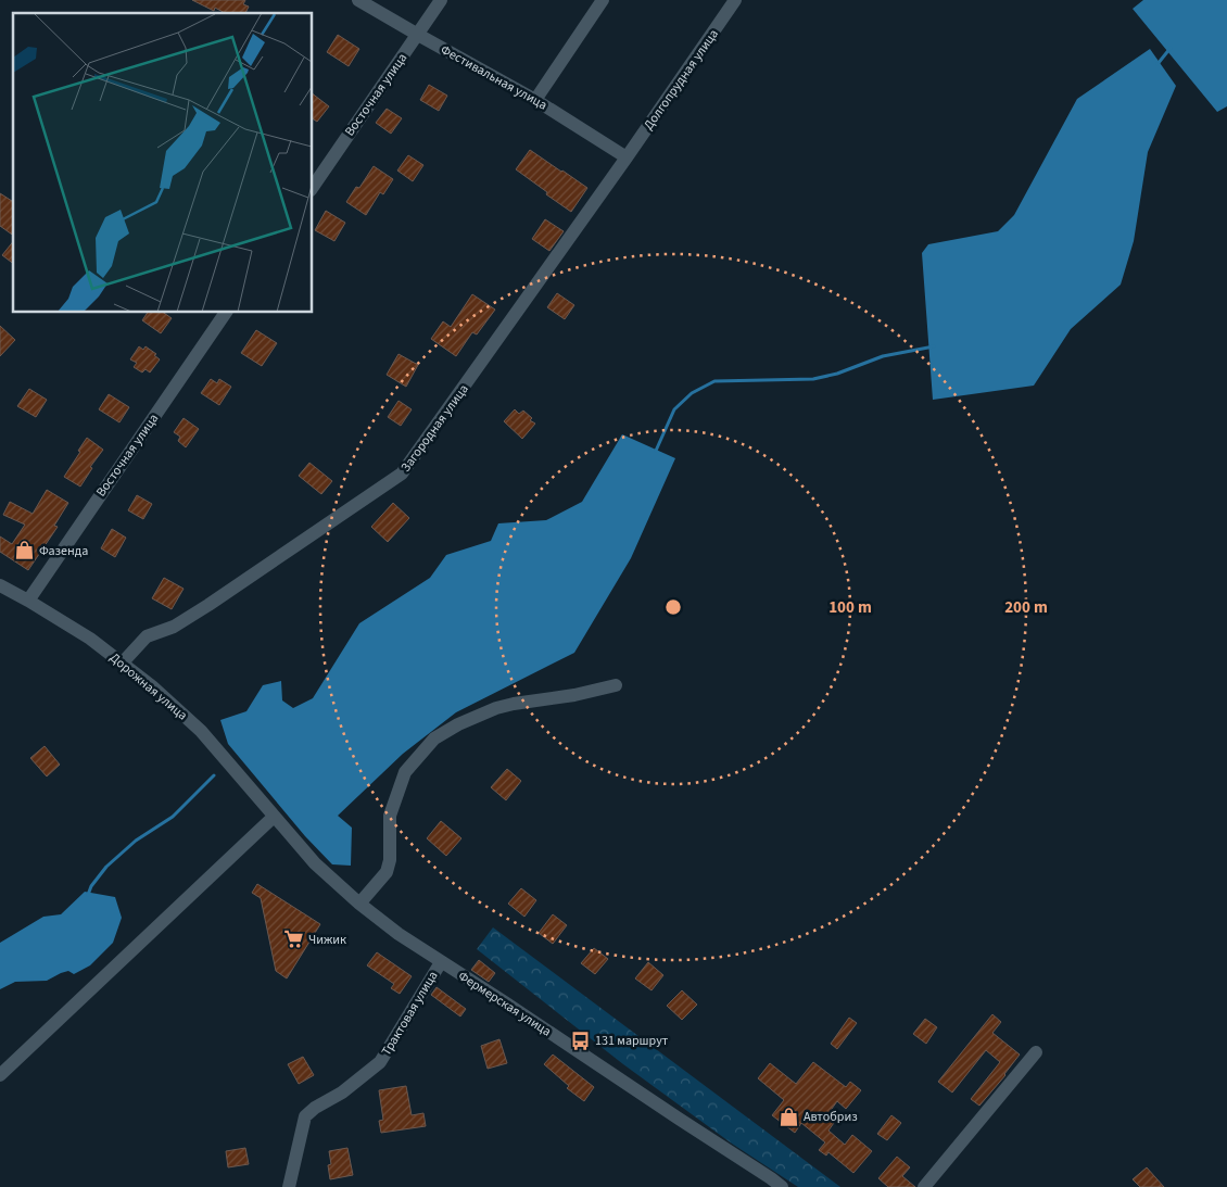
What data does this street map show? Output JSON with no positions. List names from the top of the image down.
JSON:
{
  "streets": {
    "street": [
      "Фестивальная улица",
      "Долгопрудная улица",
      "Восточная улица",
      "Загородная улица",
      "Дорожная улица",
      "Фермерская улица",
      "Трактовая улица"
    ]
  },
  "crossings": [
    ["Фестивальная улица", "Долгопрудная улица"],
    ["Фестивальная улица", "Восточная улица"],
    ["Фестивальная улица", "Загородная улица"],
    ["Долгопрудная улица", "Загородная улица"],
    ["Восточная улица", "Дорожная улица"],
    ["Загородная улица", "Дорожная улица"],
    ["Дорожная улица", "Фермерская улица"],
    ["Фермерская улица", "Трактовая улица"]
  ],
  "places": {
    "shop": ["Фазенда", "Автобриз"],
    "supermarket": ["Чижик"],
    "bus stop": ["131 маршрут"]
  },
  "rings": ["100 m", "200 m"]
}
